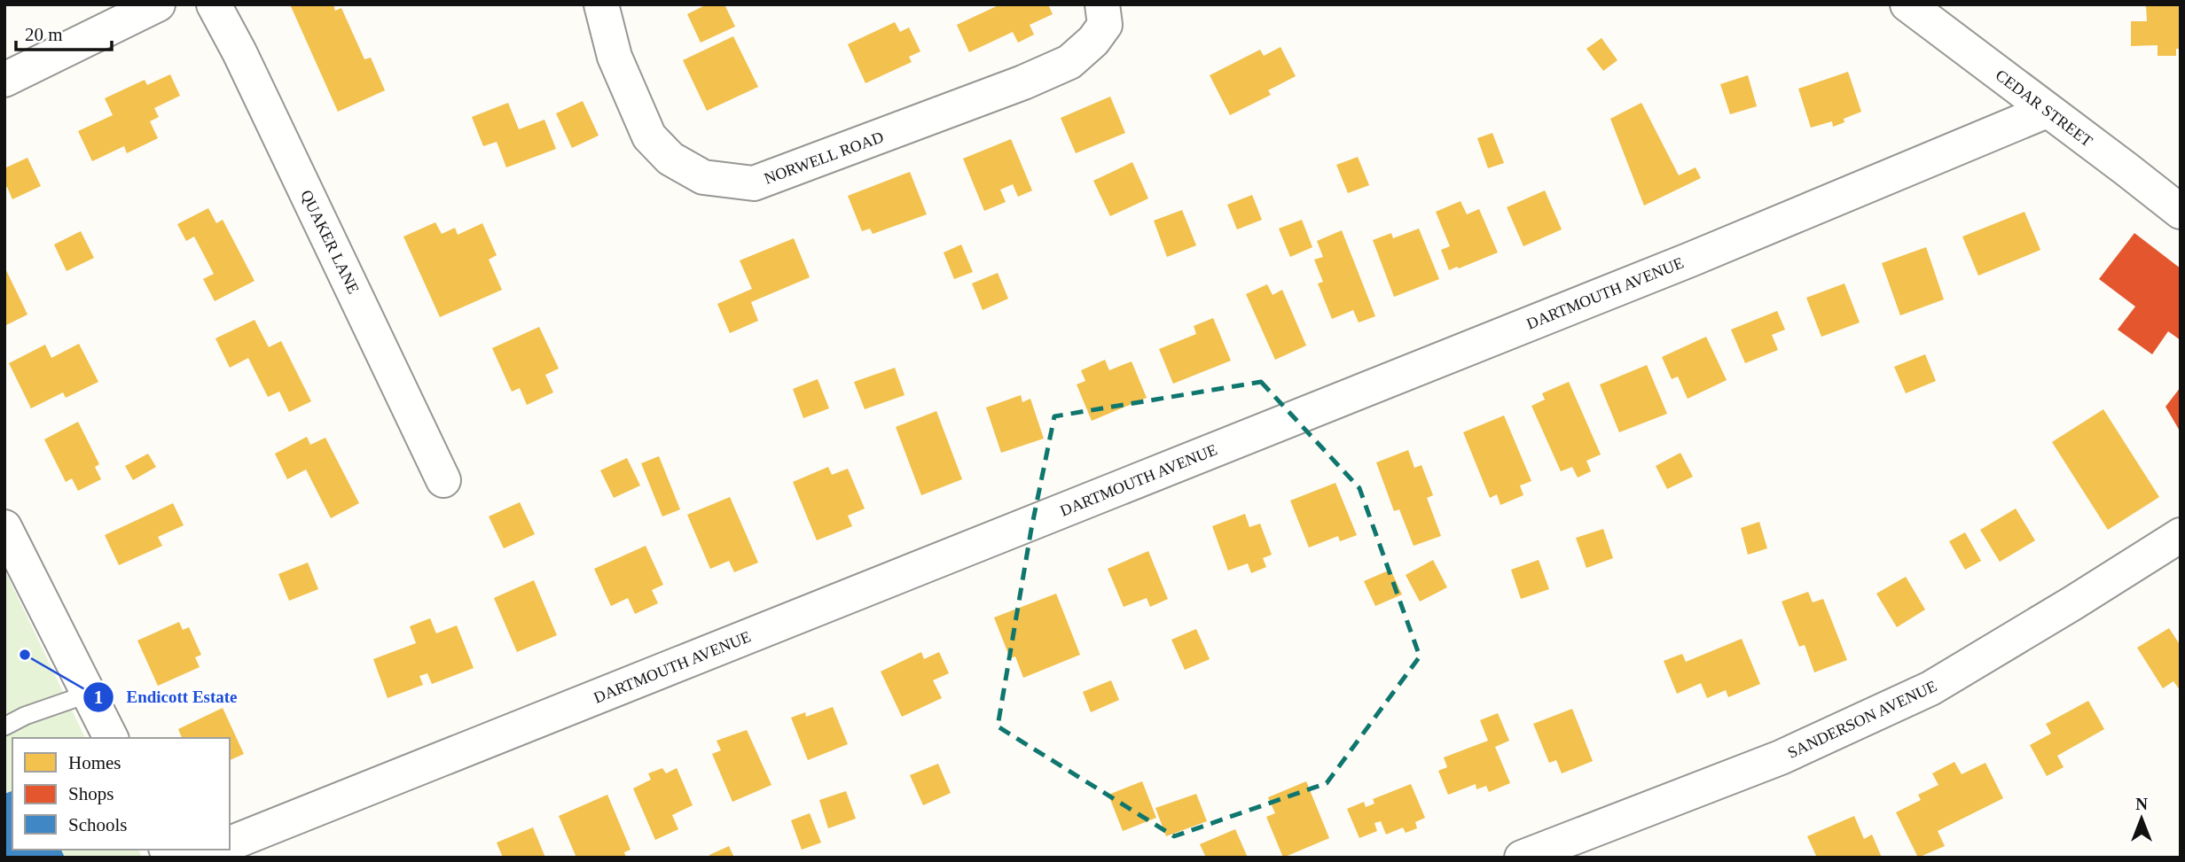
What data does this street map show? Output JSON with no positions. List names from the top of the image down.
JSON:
{
  "streets": {
    "street": [
      "CEDAR STREET",
      "NORWELL ROAD",
      "QUAKER LANE",
      "DARTMOUTH AVENUE",
      "SANDERSON AVENUE"
    ]
  },
  "crossings": [
    ["CEDAR STREET", "DARTMOUTH AVENUE"]
  ],
  "places": ["Endicott Estate"],
  "legend": ["Homes", "Shops", "Schools"],
  "scale_bar": "20 m",
  "north": "top"
}
